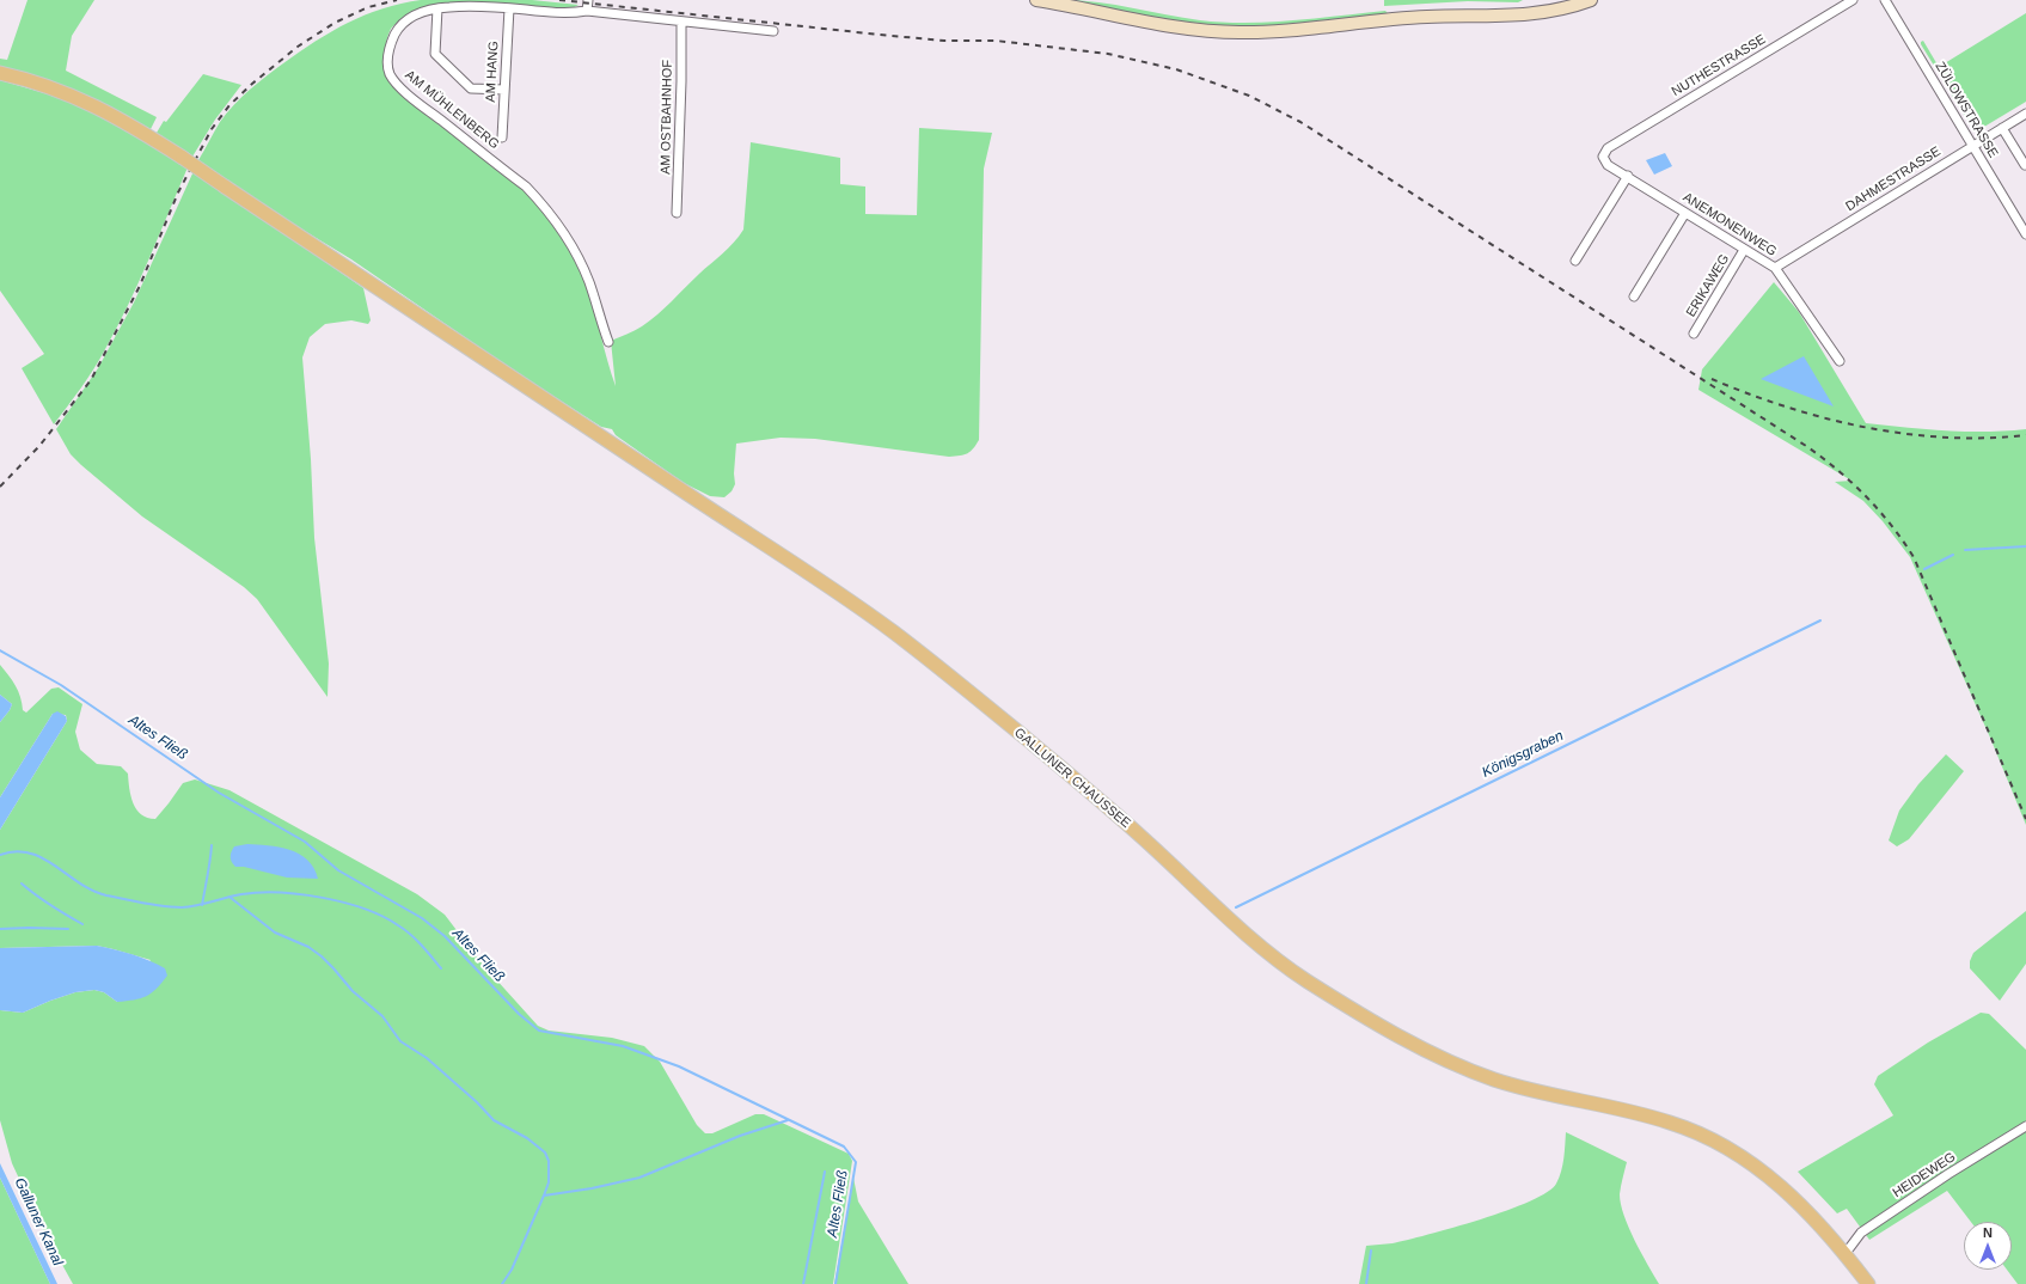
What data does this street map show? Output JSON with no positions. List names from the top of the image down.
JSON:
{
  "streets": {
    "main road": ["GALLUNER CHAUSSEE"],
    "street": [
      "NUTHESTRASSE",
      "AM HANG",
      "AM MÜHLENBERG",
      "ZÜLOWSTRASSE",
      "AM OSTBAHNHOF",
      "DAHMESTRASSE",
      "ANEMONENWEG",
      "ERIKAWEG",
      "HEIDEWEG"
    ]
  },
  "crossings": [
    ["NUTHESTRASSE", "ANEMONENWEG"],
    ["AM HANG", "AM MÜHLENBERG"],
    ["ZÜLOWSTRASSE", "DAHMESTRASSE"],
    ["DAHMESTRASSE", "ANEMONENWEG"],
    ["ANEMONENWEG", "ERIKAWEG"],
    ["GALLUNER CHAUSSEE", "HEIDEWEG"]
  ],
  "water": ["Altes Fließ", "Königsgraben", "Galluner Kanal"],
  "north": "top"
}
